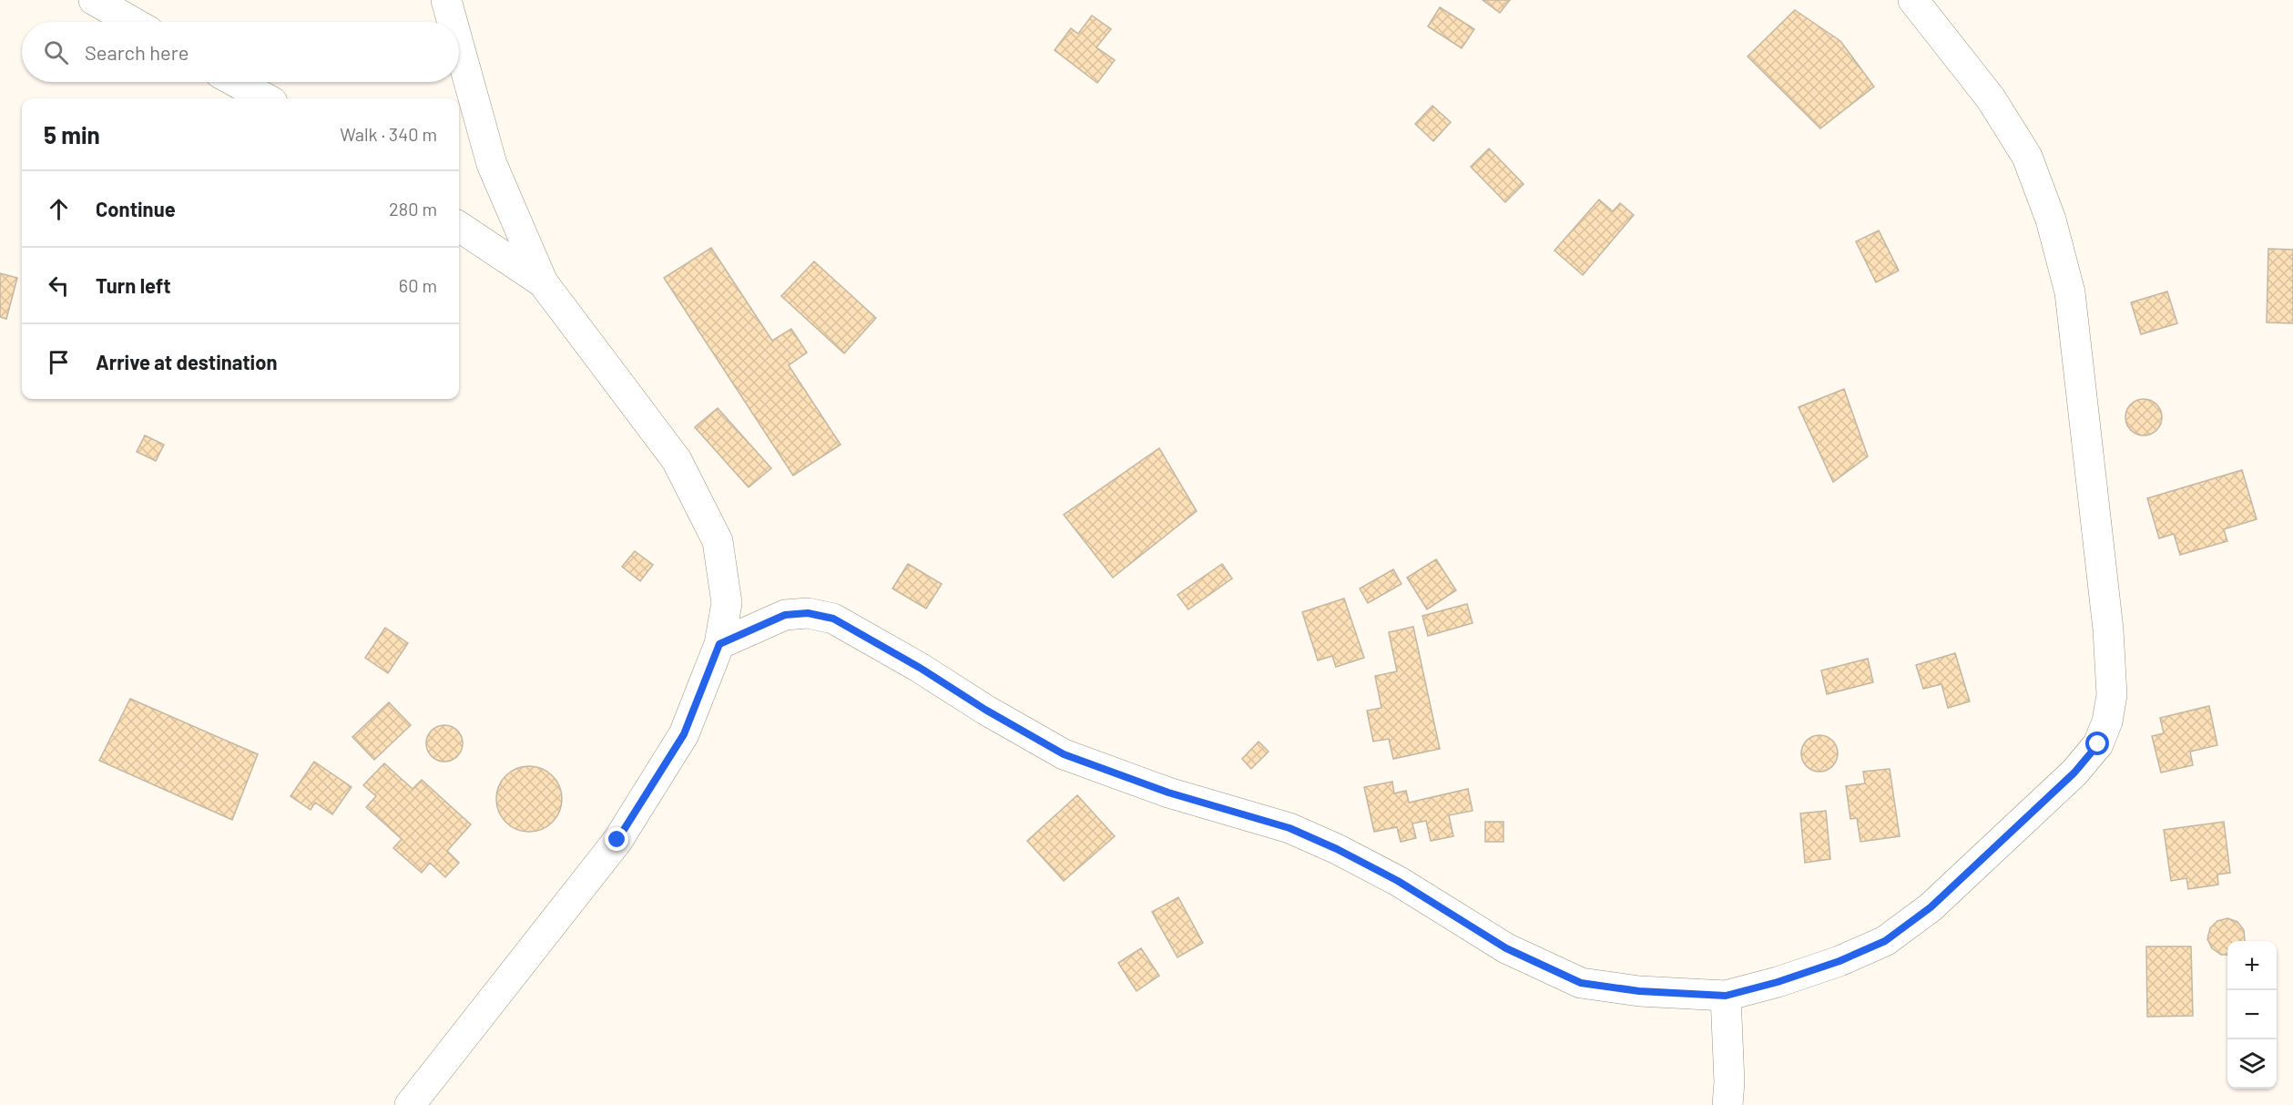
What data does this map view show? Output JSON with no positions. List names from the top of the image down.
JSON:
{
  "page": {
    "search": "Search here",
    "heading": ["5 min", "Walk · 340 m"],
    "list": [
      ["Continue", "280 m"],
      ["Turn left", "60 m"],
      "Arrive at destination"
    ],
    "map_buttons": ["+", "−"]
  }
}
